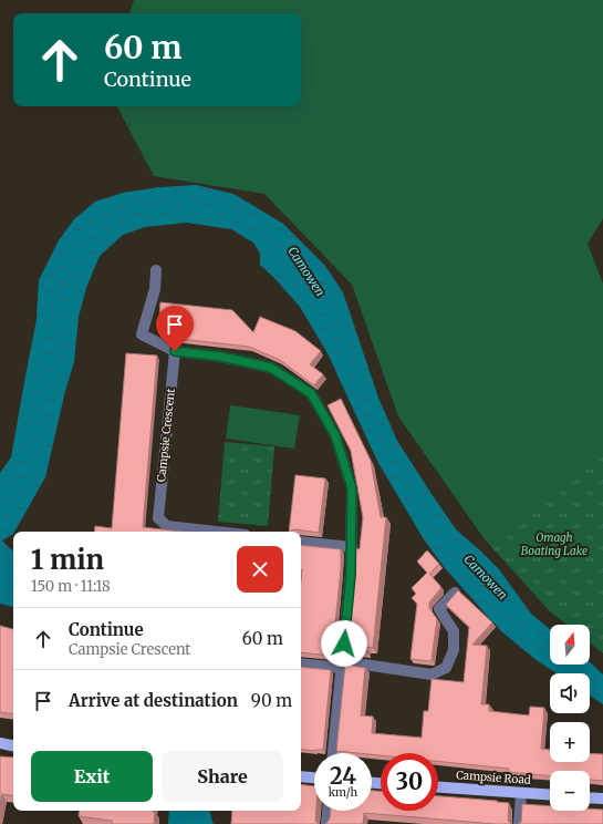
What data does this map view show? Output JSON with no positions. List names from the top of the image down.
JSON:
{
  "streets": {
    "main road": ["Campsie Road"],
    "street": ["Campsie Crescent"]
  },
  "water": ["Camowen"],
  "parks": ["Omagh Boating Lake"],
  "north": "top",
  "page": {
    "turn": ["60 m", "Continue"],
    "heading": ["1 min", "150 m · 11:18"],
    "list": [
      {
        "name": "Continue",
        "note": "Campsie Crescent",
        "value": "60 m"
      },
      {
        "name": "Arrive at destination",
        "value": "90 m"
      }
    ],
    "map_buttons": ["+", "−"],
    "buttons": ["Exit", "Share"],
    "speed": "24 km/h",
    "limit": "30"
  }
}
